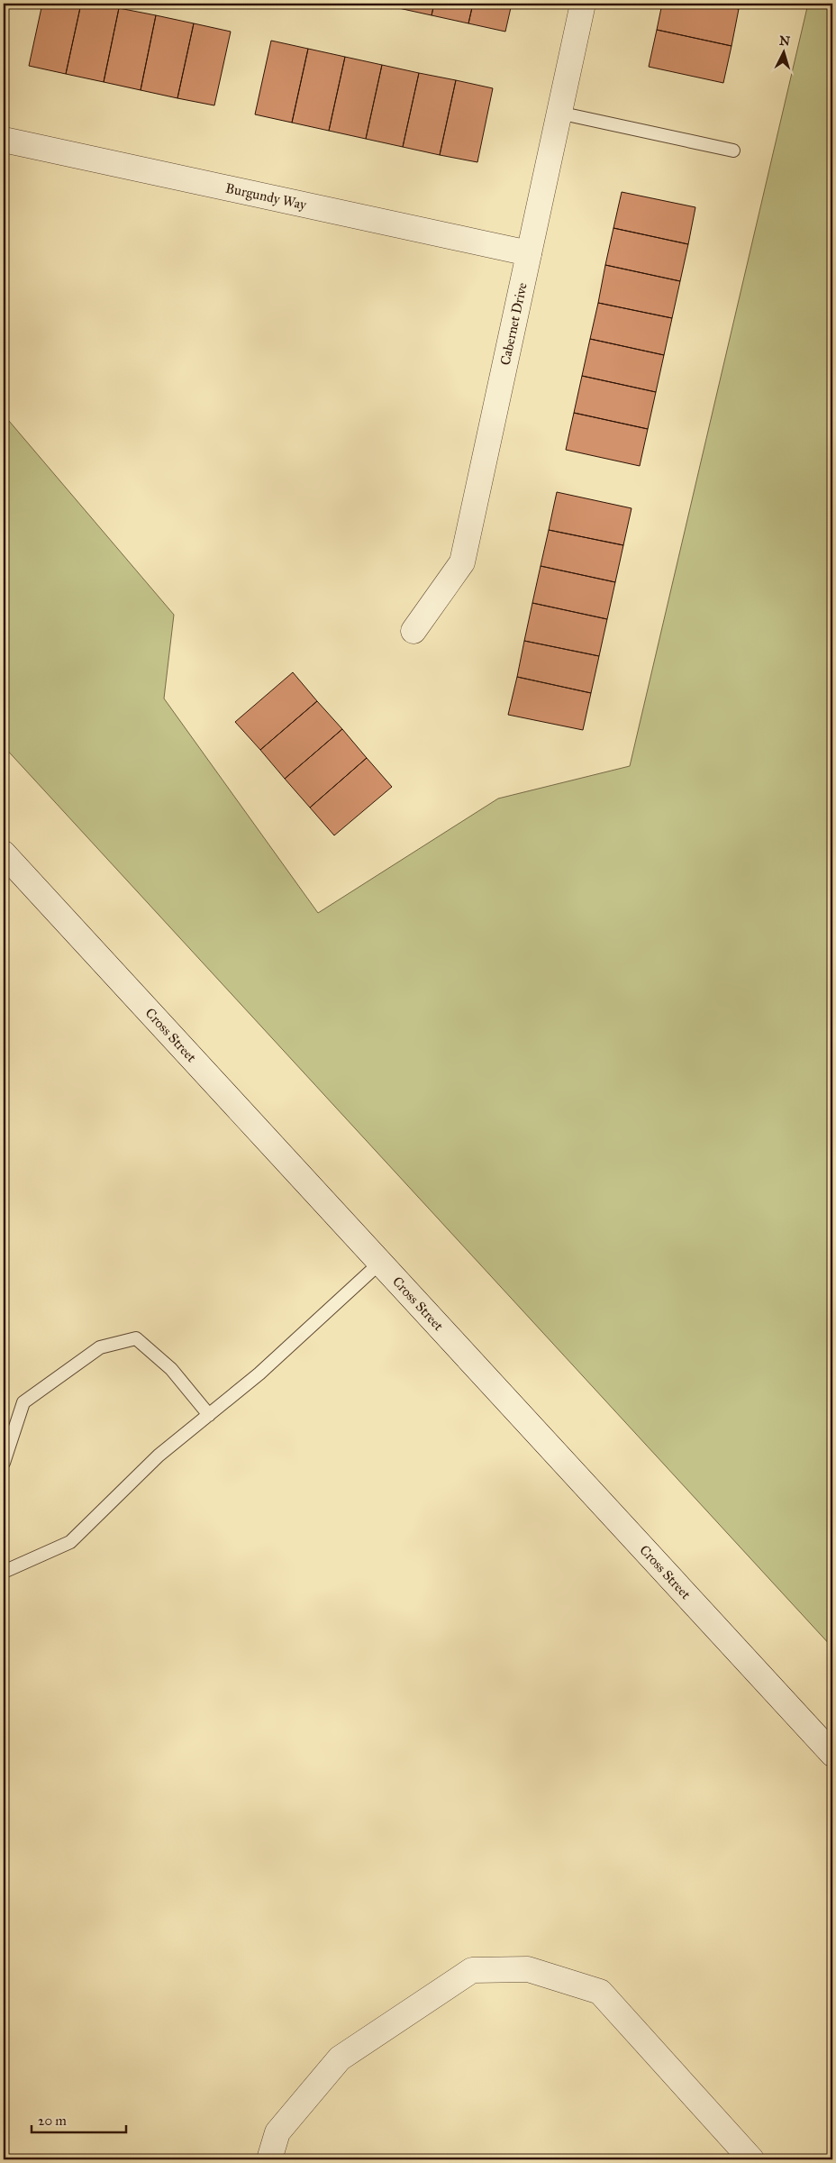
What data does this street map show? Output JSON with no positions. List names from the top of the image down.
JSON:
{
  "streets": {
    "street": ["Burgundy Way", "Cabernet Drive", "Cross Street"]
  },
  "crossings": [
    ["Burgundy Way", "Cabernet Drive"]
  ],
  "scale_bar": "20 m",
  "north": "top"
}
